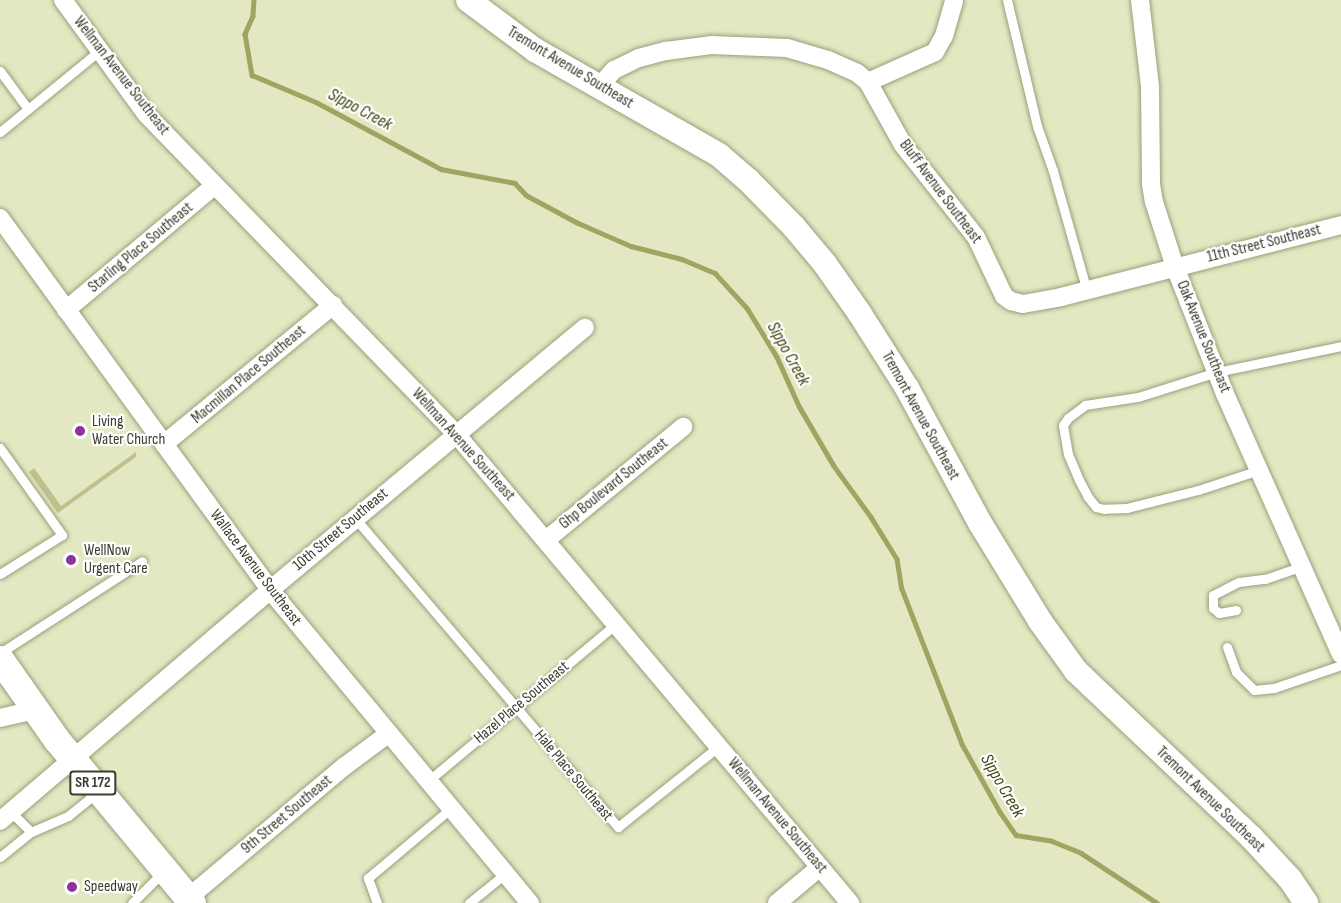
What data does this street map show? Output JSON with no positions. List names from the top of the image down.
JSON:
{
  "streets": {
    "main road": ["SR 172"],
    "street": [
      "Tremont Avenue Southeast",
      "Wellman Avenue Southeast",
      "Bluff Avenue Southeast",
      "11th Street Southeast",
      "Starling Place Southeast",
      "Oak Avenue Southeast",
      "Macmillan Place Southeast",
      "Ghp Boulevard Southeast",
      "10th Street Southeast",
      "Wallace Avenue Southeast",
      "9th Street Southeast"
    ],
    "lane": ["Hazel Place Southeast", "Hale Place Southeast"]
  },
  "crossings": [
    ["Wellman Avenue Southeast", "Starling Place Southeast"],
    ["Wellman Avenue Southeast", "Macmillan Place Southeast"],
    ["Wellman Avenue Southeast", "Ghp Boulevard Southeast"],
    ["Wellman Avenue Southeast", "10th Street Southeast"],
    ["Wellman Avenue Southeast", "Hazel Place Southeast"],
    ["Wellman Avenue Southeast", "Hale Place Southeast"],
    ["Bluff Avenue Southeast", "11th Street Southeast"],
    ["11th Street Southeast", "Oak Avenue Southeast"],
    ["Starling Place Southeast", "Wallace Avenue Southeast"],
    ["Macmillan Place Southeast", "Wallace Avenue Southeast"],
    ["10th Street Southeast", "Wallace Avenue Southeast"],
    ["10th Street Southeast", "SR 172"],
    ["Wallace Avenue Southeast", "Hazel Place Southeast"],
    ["Wallace Avenue Southeast", "9th Street Southeast"],
    ["Hazel Place Southeast", "Hale Place Southeast"],
    ["SR 172", "9th Street Southeast"]
  ],
  "water": ["Sippo Creek"],
  "places": ["Living Water Church", "WellNow Urgent Care", "Speedway"]
}
